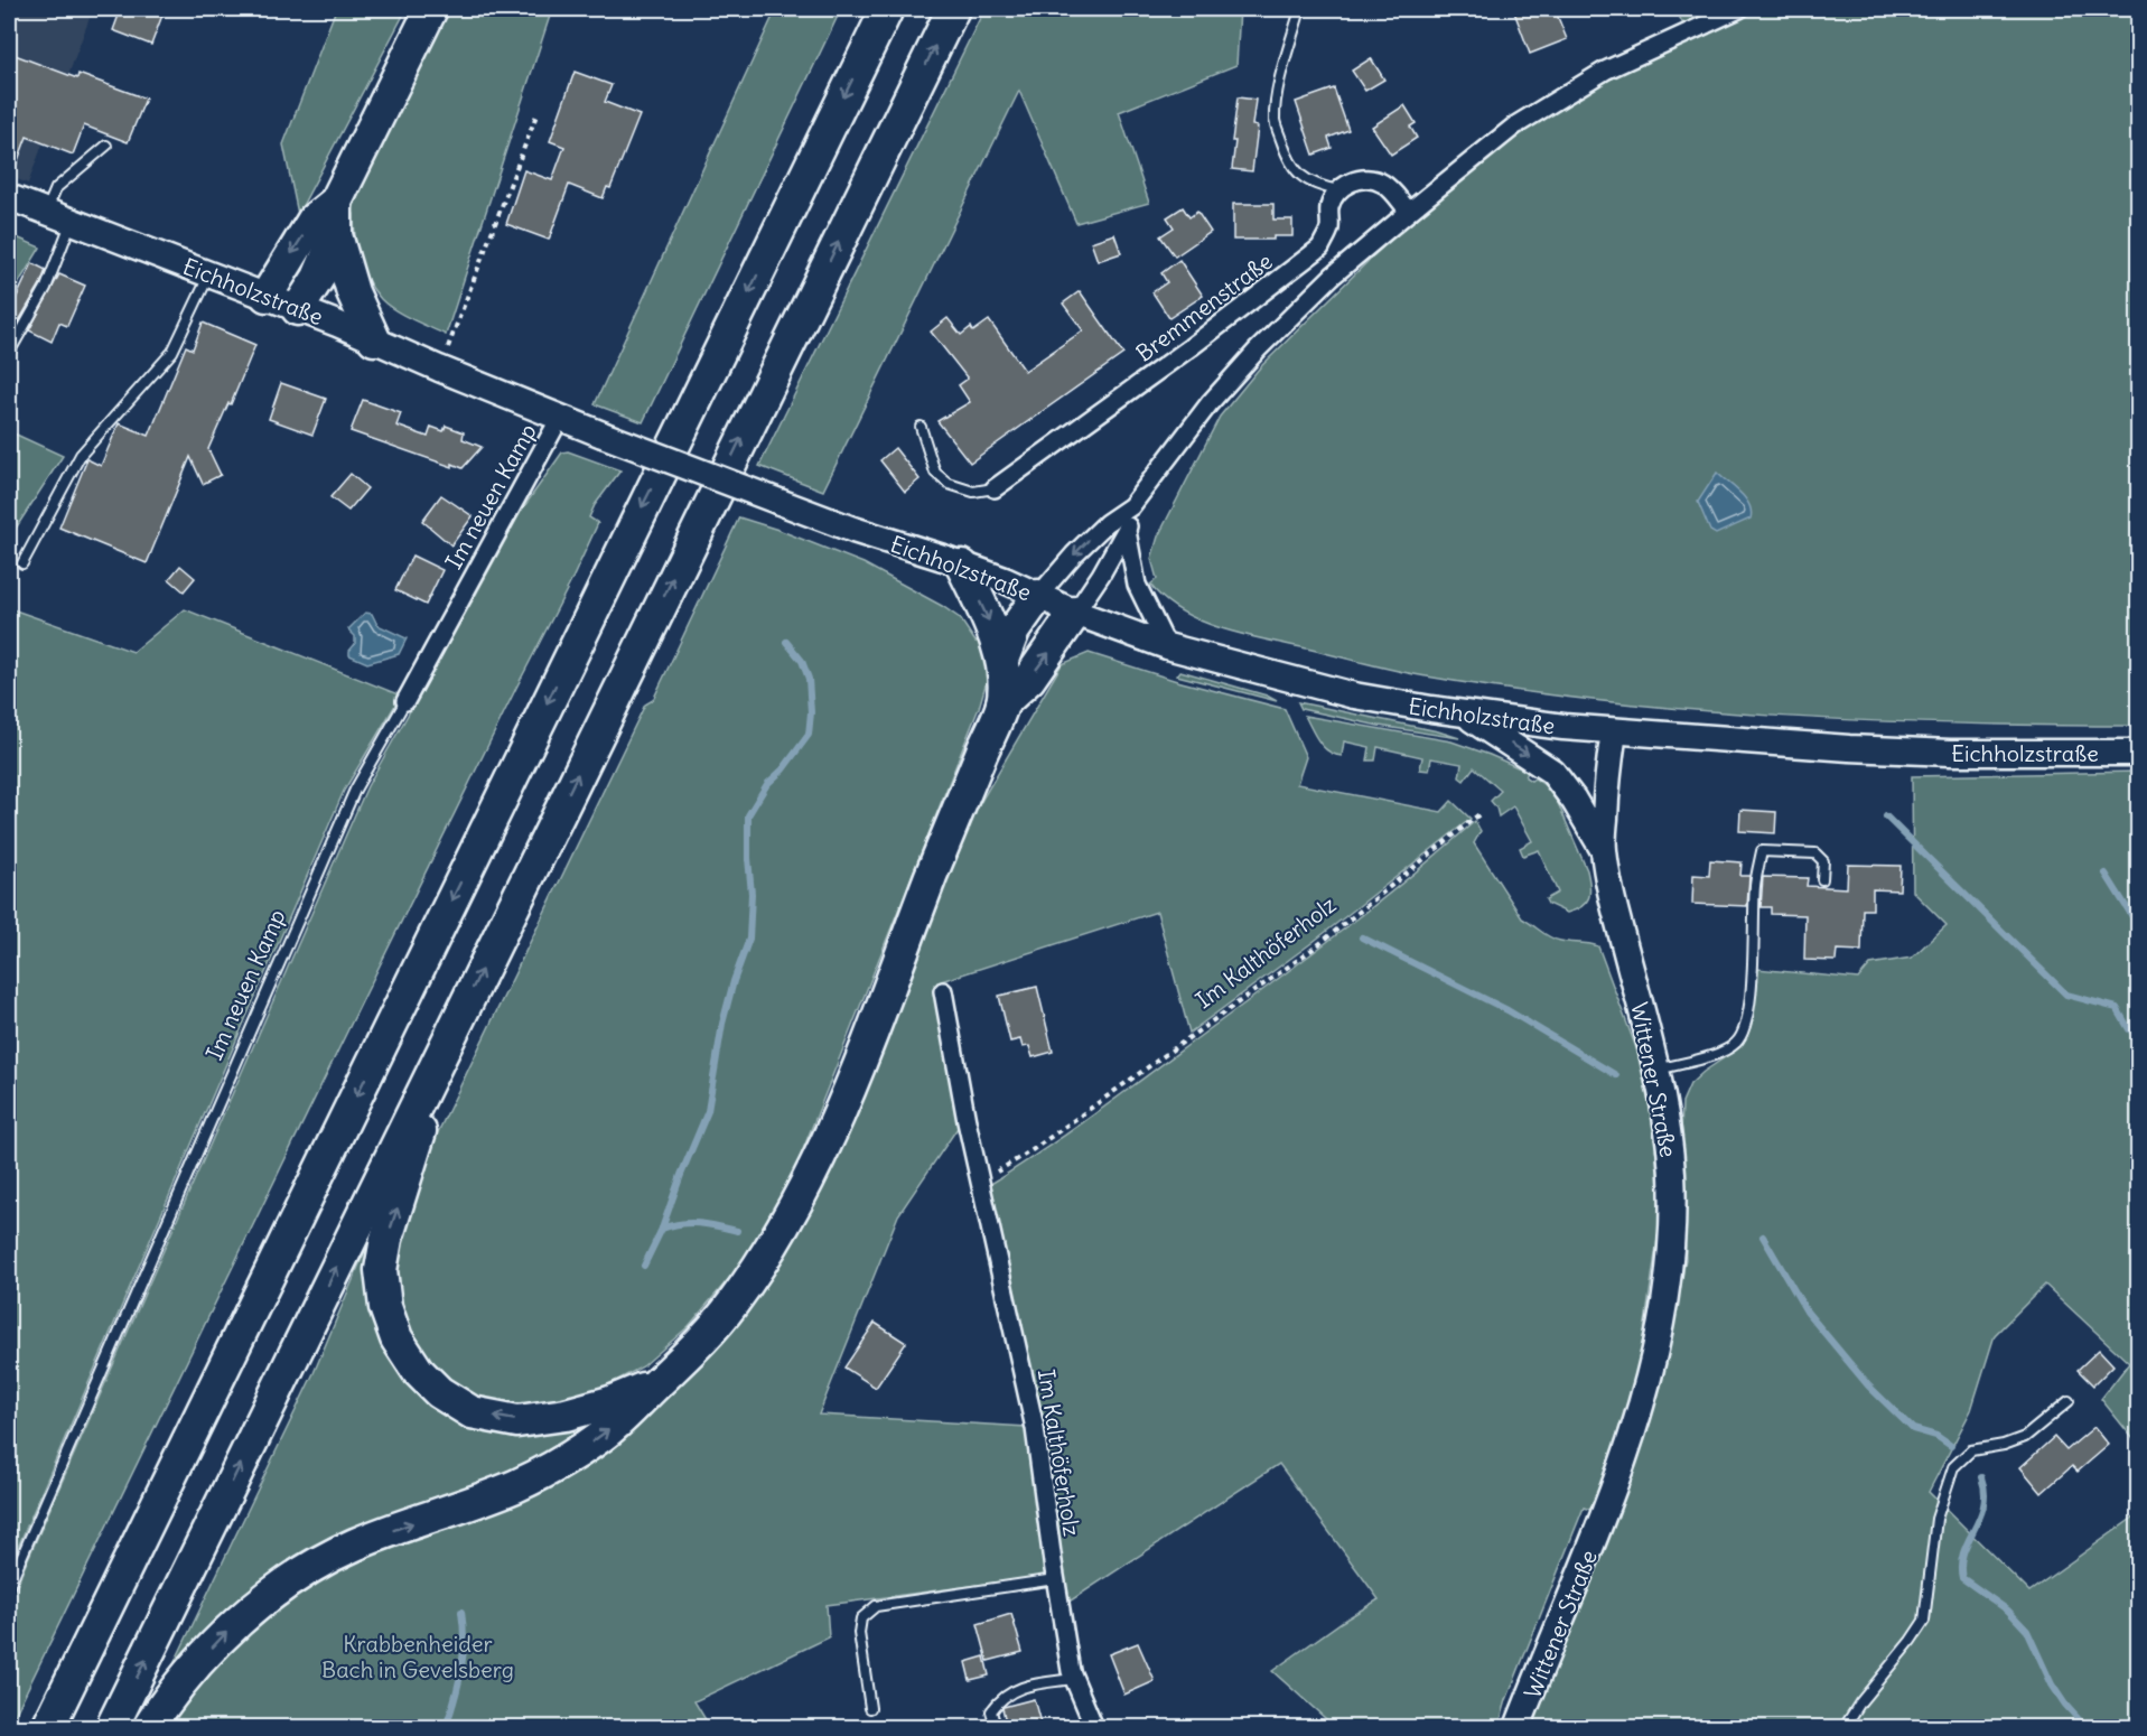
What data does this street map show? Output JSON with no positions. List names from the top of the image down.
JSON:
{
  "streets": {
    "main road": ["Eichholzstraße", "Wittener Straße"],
    "street": ["Bremmenstraße", "Im neuen Kamp", "Im Kalthöferholz"]
  },
  "crossings": [
    ["Eichholzstraße", "Im neuen Kamp"],
    ["Eichholzstraße", "Wittener Straße"]
  ],
  "parks": ["Krabbenheider Bach in Gevelsberg"]
}
